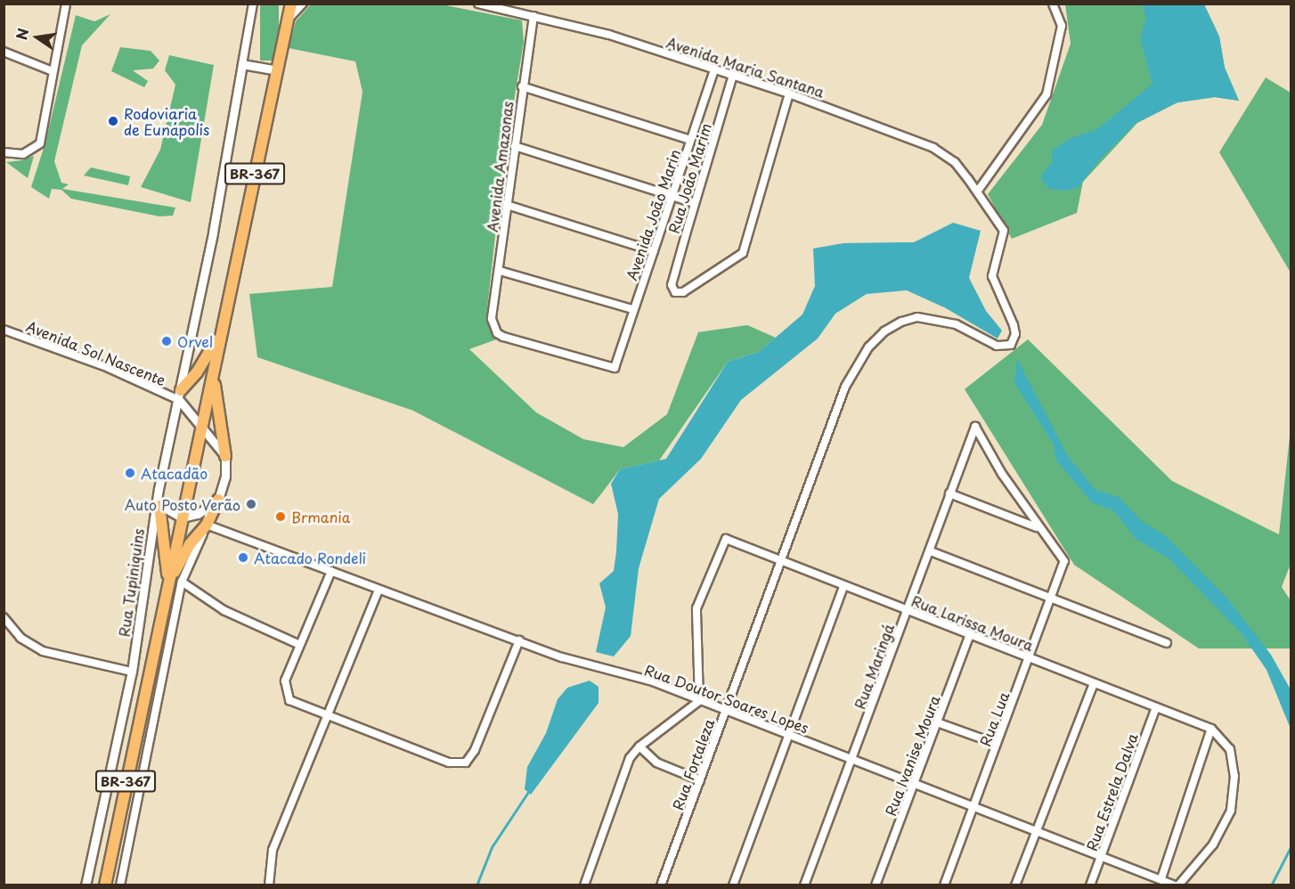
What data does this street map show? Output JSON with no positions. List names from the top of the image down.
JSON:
{
  "streets": {
    "main road": ["BR-367"],
    "street": [
      "Avenida Maria Santana",
      "Avenida Amazonas",
      "Rua João Marim",
      "Avenida João Marin",
      "Avenida Sol Nascente",
      "Rua Tupiniquins",
      "Rua Larissa Moura",
      "Rua Maringá",
      "Rua Doutor Soares Lopes",
      "Rua Lua",
      "Rua Ivanise Moura",
      "Rua Fortaleza",
      "Rua Estrela Dalva"
    ]
  },
  "crossings": [
    ["Avenida Maria Santana", "Avenida Amazonas"],
    ["Avenida Maria Santana", "Rua João Marim"],
    ["Avenida Maria Santana", "Avenida João Marin"],
    ["Avenida Maria Santana", "Rua Fortaleza"],
    ["Avenida Amazonas", "Avenida João Marin"],
    ["Avenida Sol Nascente", "Rua Tupiniquins"],
    ["Rua Larissa Moura", "Rua Maringá"],
    ["Rua Larissa Moura", "Rua Doutor Soares Lopes"],
    ["Rua Larissa Moura", "Rua Lua"],
    ["Rua Larissa Moura", "Rua Ivanise Moura"],
    ["Rua Larissa Moura", "Rua Fortaleza"],
    ["Rua Larissa Moura", "Rua Estrela Dalva"],
    ["Rua Maringá", "Rua Doutor Soares Lopes"],
    ["Rua Maringá", "Rua Lua"],
    ["Rua Doutor Soares Lopes", "Rua Lua"],
    ["Rua Doutor Soares Lopes", "Rua Ivanise Moura"],
    ["Rua Doutor Soares Lopes", "Rua Fortaleza"],
    ["Rua Doutor Soares Lopes", "Rua Estrela Dalva"]
  ],
  "places": [
    "Rodoviaria de Eunápolis",
    "Orvel",
    "Atacadão",
    "Auto Posto Verão",
    "Brmania",
    "Atacado Rondeli"
  ],
  "north": "left"
}
